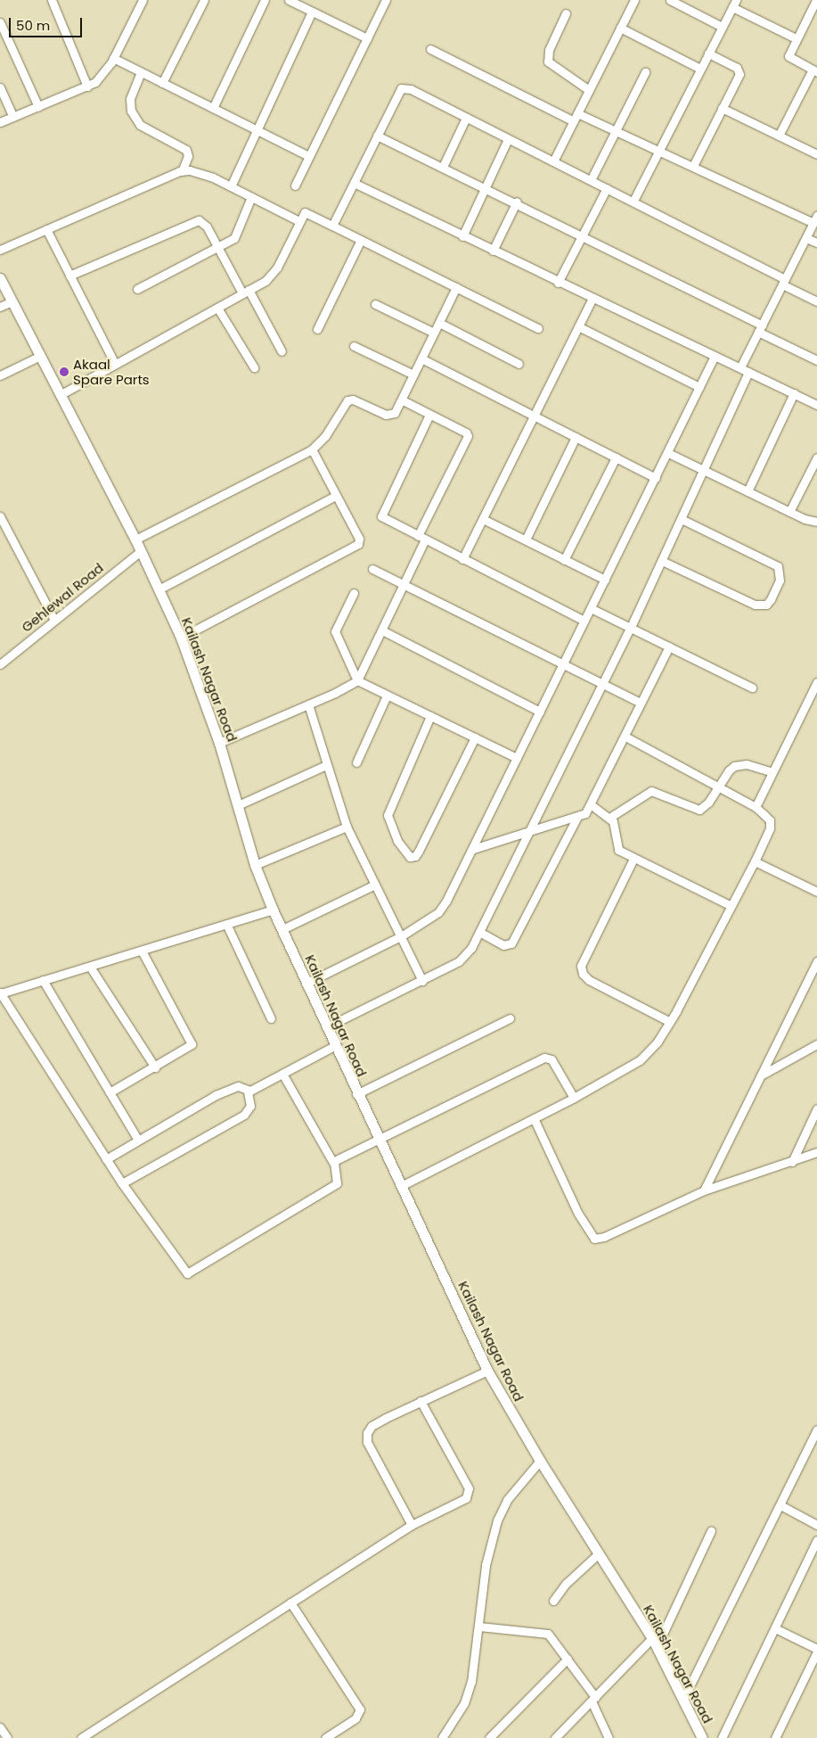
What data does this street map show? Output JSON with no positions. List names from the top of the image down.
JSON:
{
  "streets": {
    "street": ["Gehlewal Road", "Kailash Nagar Road"]
  },
  "crossings": [
    ["Gehlewal Road", "Kailash Nagar Road"]
  ],
  "places": ["Akaal Spare Parts"],
  "scale_bar": "50 m"
}
